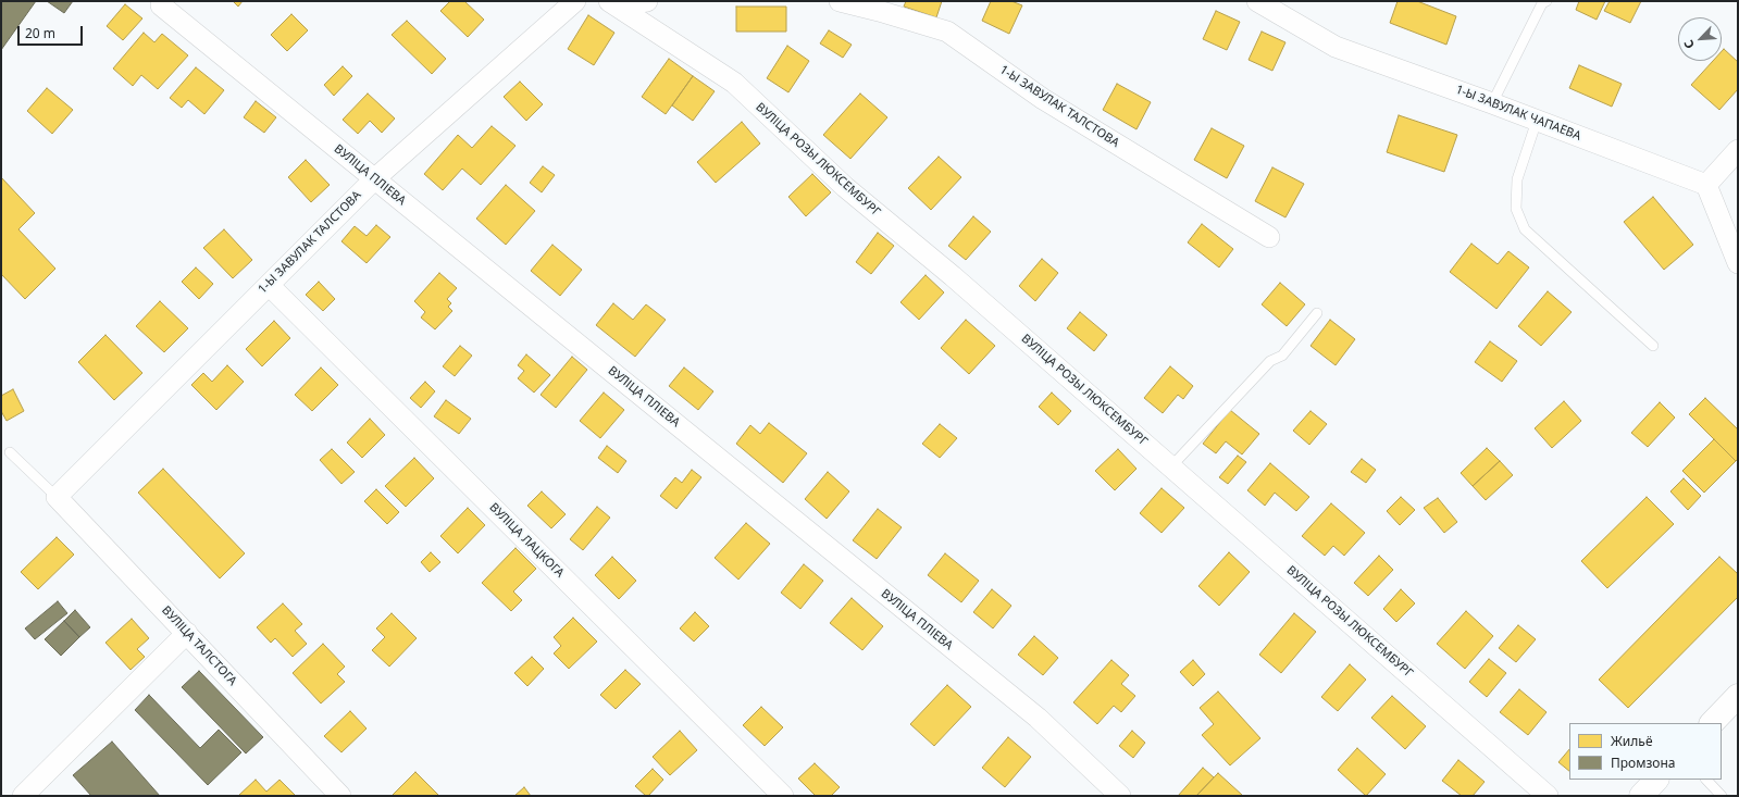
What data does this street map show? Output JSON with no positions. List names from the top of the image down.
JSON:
{
  "streets": {
    "street": [
      "1-Ы ЗАВУЛАК ТАЛСТОВА",
      "1-Ы ЗАВУЛАК ЧАПАЕВА",
      "ВУЛІЦА РОЗЫ ЛЮКСЕМБУРГ",
      "ВУЛІЦА ПЛІЕВА",
      "ВУЛІЦА ЛАЦКОГА",
      "ВУЛІЦА ТАЛСТОГА"
    ]
  },
  "crossings": [
    ["1-Ы ЗАВУЛАК ТАЛСТОВА", "ВУЛІЦА ПЛІЕВА"],
    ["1-Ы ЗАВУЛАК ТАЛСТОВА", "ВУЛІЦА ЛАЦКОГА"],
    ["1-Ы ЗАВУЛАК ТАЛСТОВА", "ВУЛІЦА ТАЛСТОГА"]
  ],
  "legend": ["Жильё", "Промзона"],
  "scale_bar": "20 m",
  "north": "bottom left"
}
